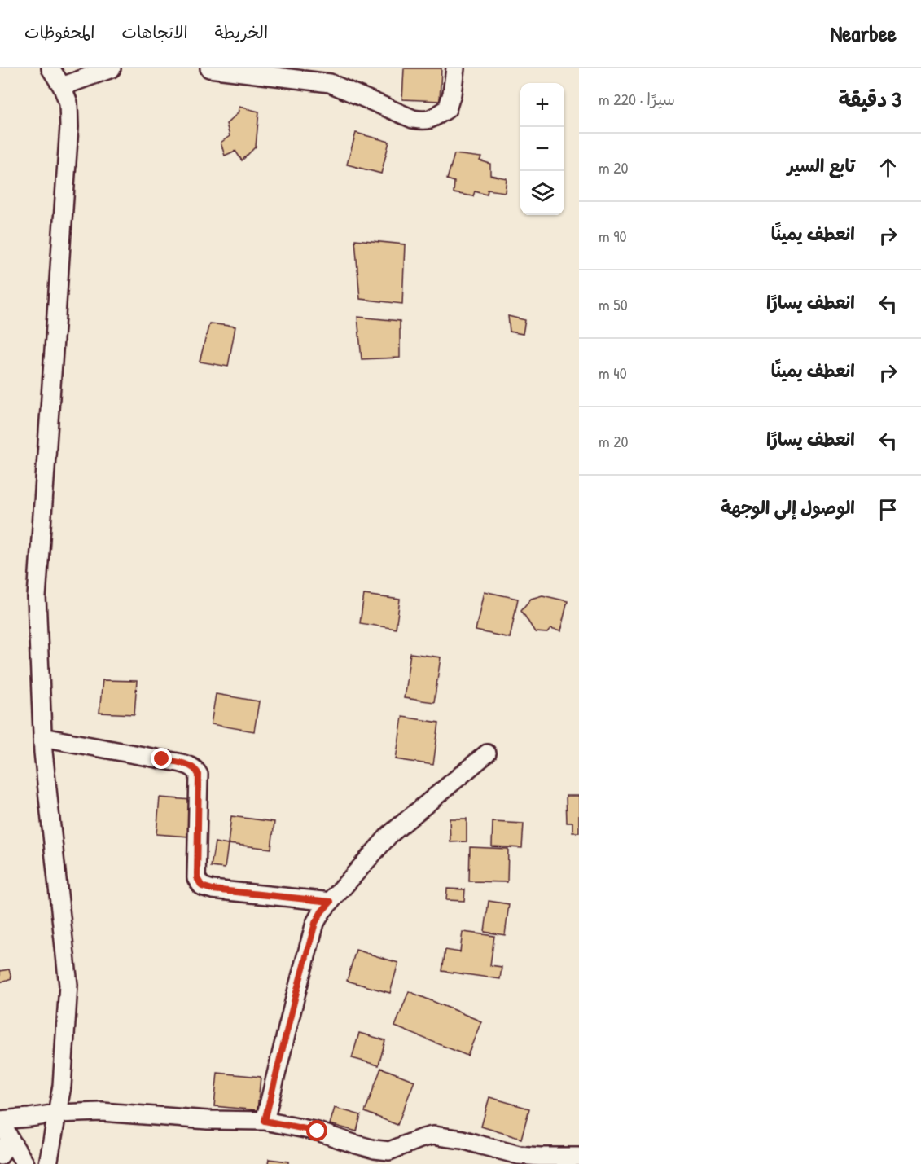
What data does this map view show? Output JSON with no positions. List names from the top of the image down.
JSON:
{
  "page": {
    "header": "Nearbee",
    "nav": ["الخريطة", "الاتجاهات", "المحفوظات"],
    "heading": ["3 دقيقة", "سيرًا · 220 m"],
    "map_buttons": ["+", "−"],
    "list": [
      ["تابع السير", "20 m"],
      ["انعطف يمينًا", "90 m"],
      ["انعطف يسارًا", "50 m"],
      ["انعطف يمينًا", "40 m"],
      ["انعطف يسارًا", "20 m"],
      "الوصول إلى الوجهة"
    ]
  }
}
